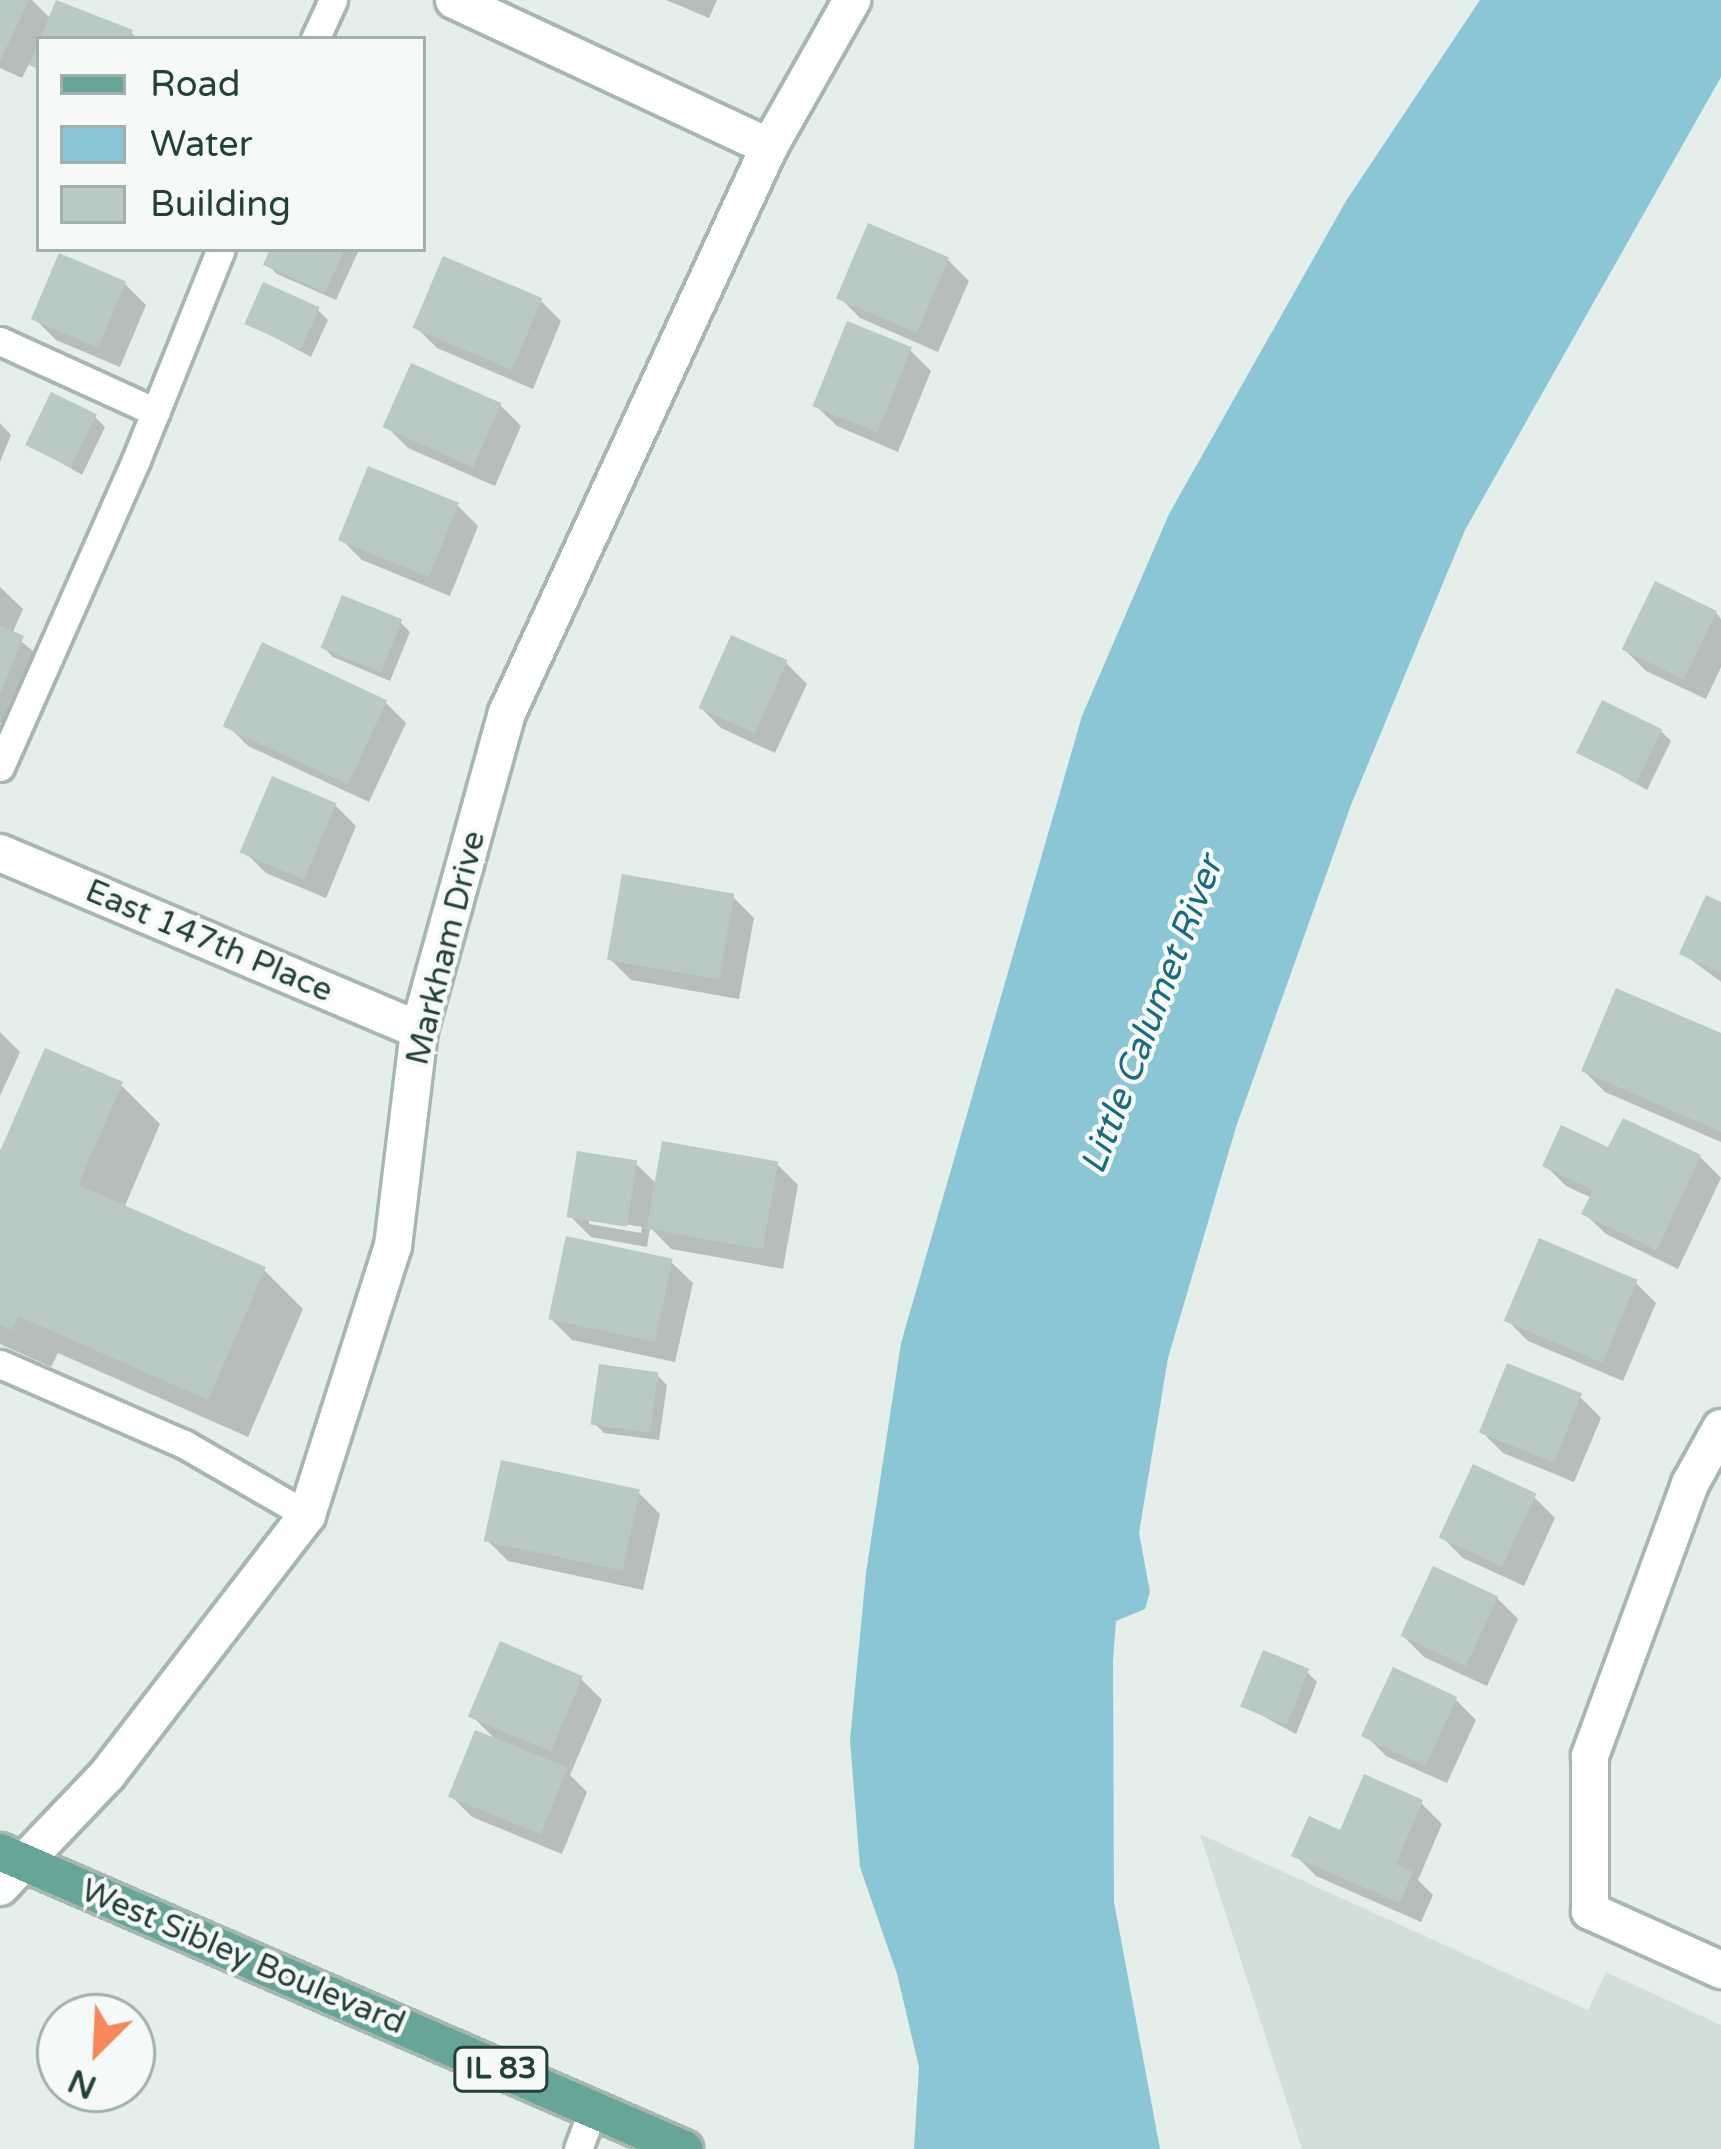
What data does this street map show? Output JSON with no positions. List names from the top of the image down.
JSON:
{
  "streets": {
    "main road": ["West Sibley Boulevard", "IL 83"],
    "street": ["East 147th Place", "Markham Drive"]
  },
  "crossings": [
    ["East 147th Place", "Markham Drive"],
    ["Markham Drive", "West Sibley Boulevard"]
  ],
  "water": ["Little Calumet River"],
  "legend": ["Road", "Water", "Building"],
  "north": "bottom left"
}
